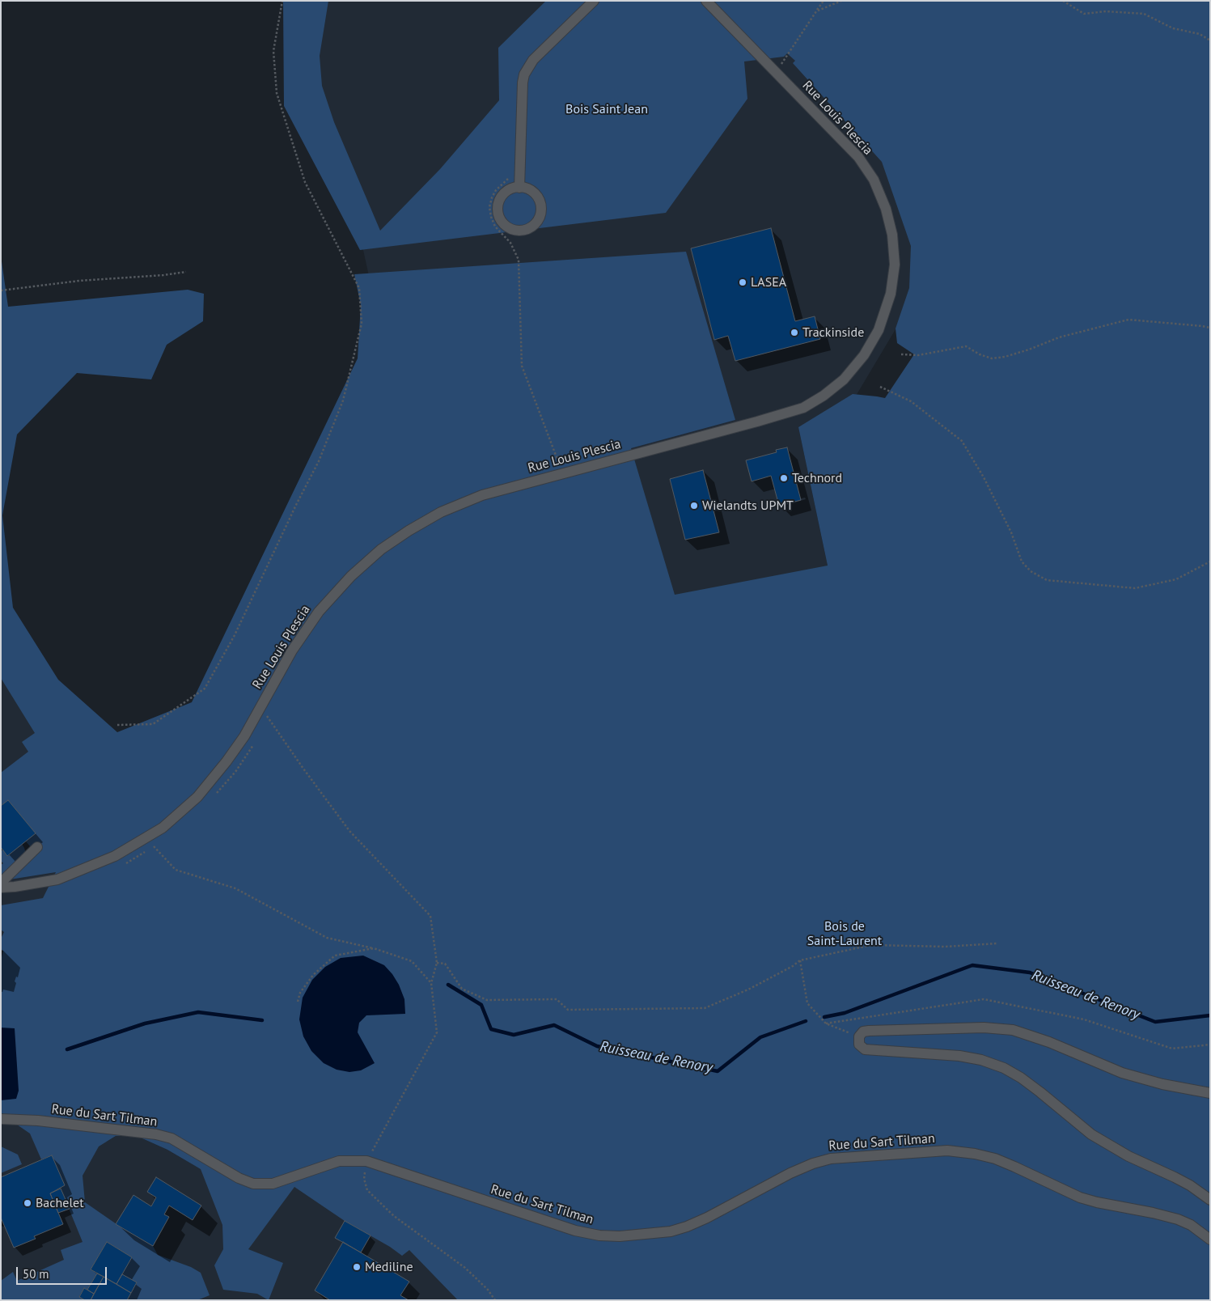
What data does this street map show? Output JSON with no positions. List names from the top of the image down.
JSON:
{
  "streets": {
    "street": ["Rue Louis Plescia", "Rue du Sart Tilman"]
  },
  "water": ["Ruisseau de Renory"],
  "parks": ["Bois Saint Jean", "Bois de Saint-Laurent"],
  "places": [
    "LASEA",
    "Trackinside",
    "Technord",
    "Wielandts UPMT",
    "Bachelet",
    "Mediline"
  ],
  "scale_bar": "50 m"
}
